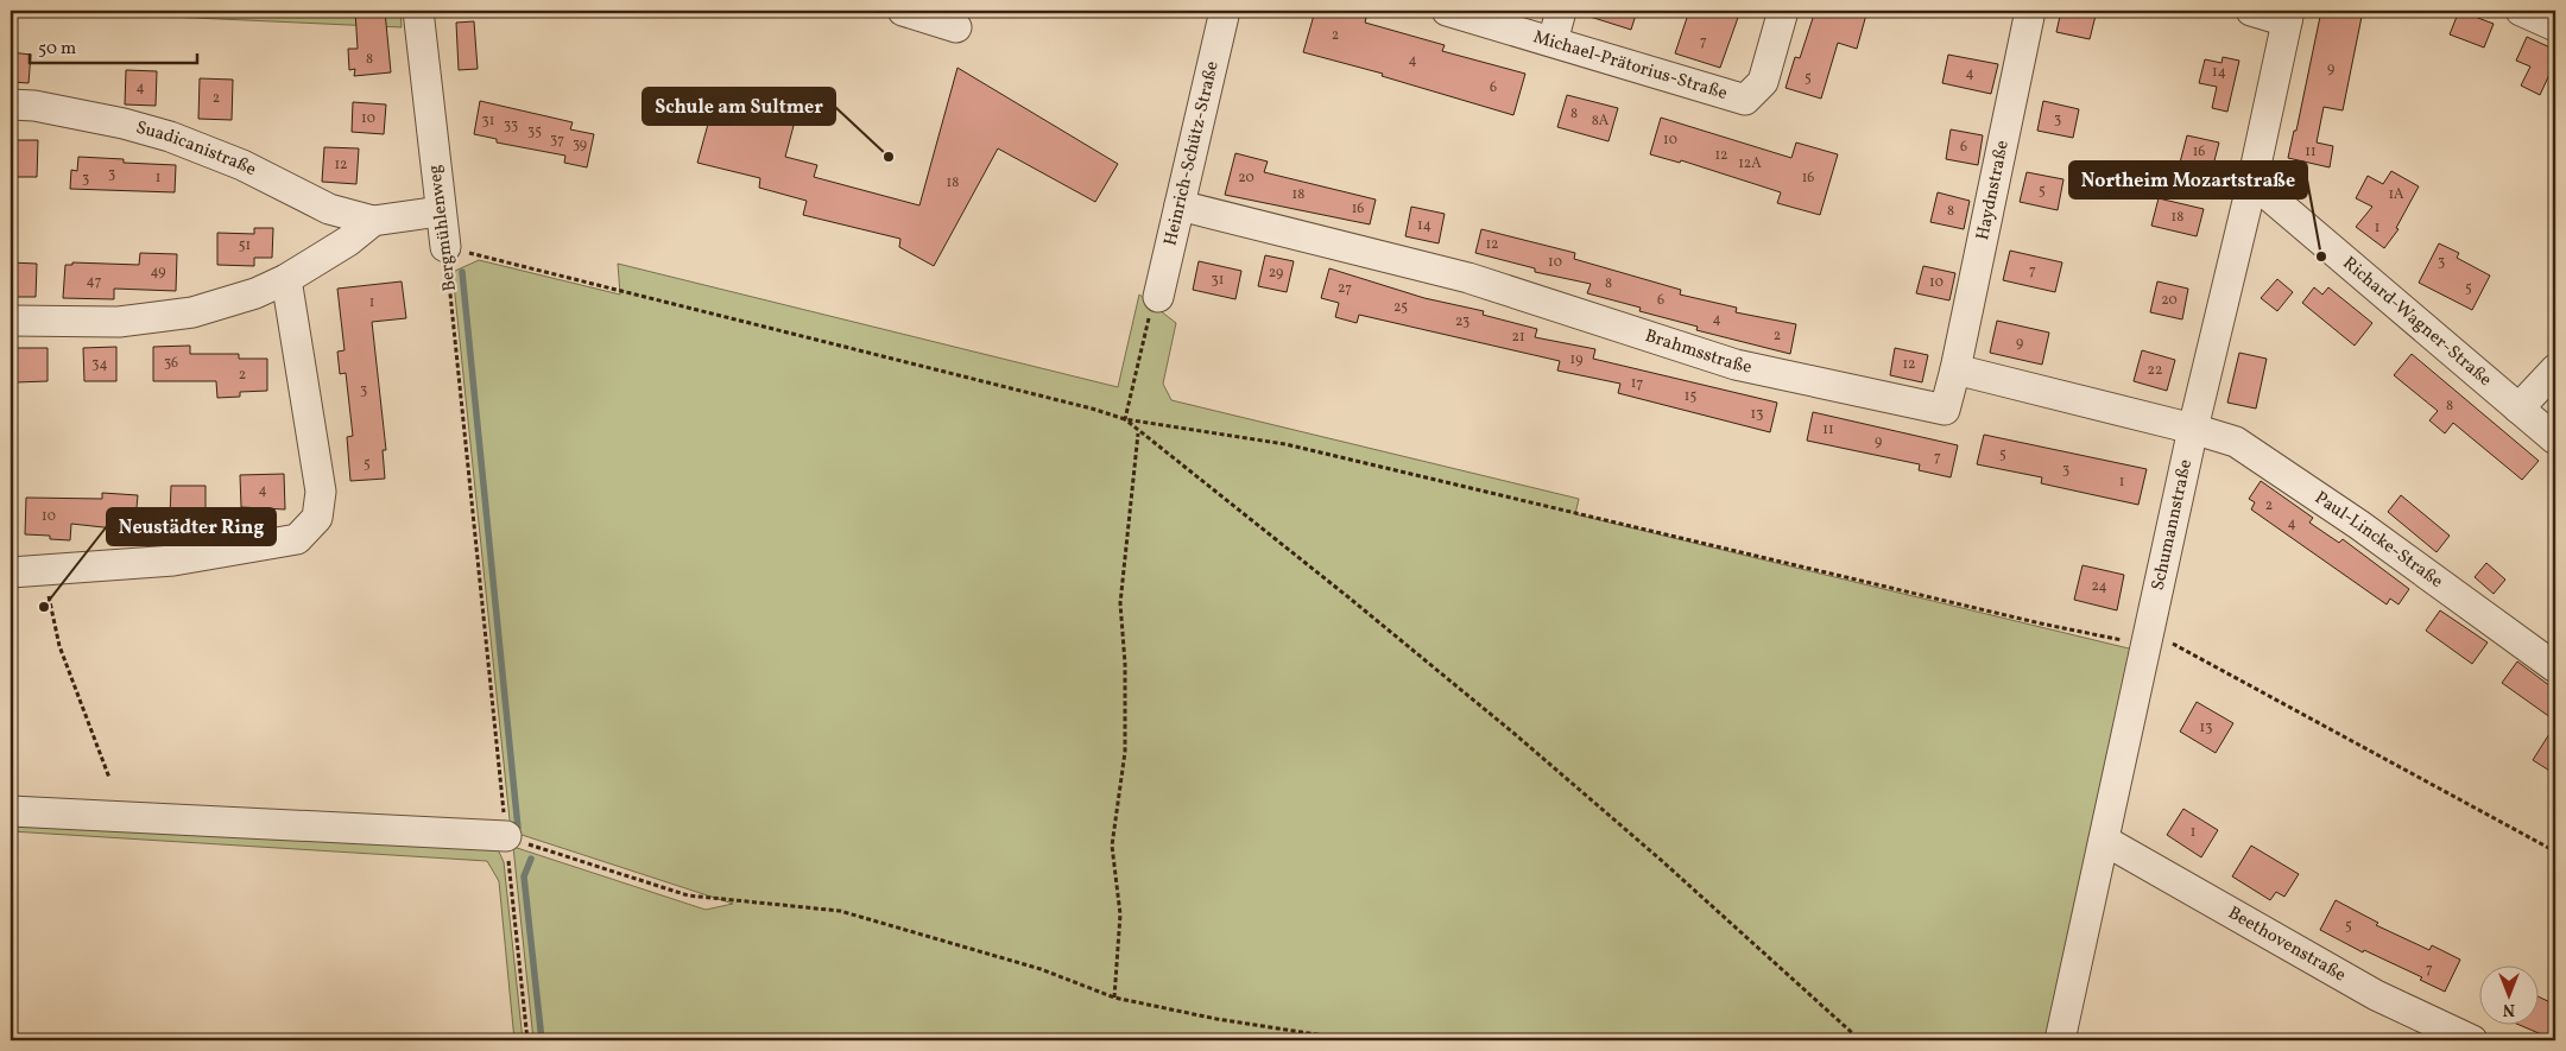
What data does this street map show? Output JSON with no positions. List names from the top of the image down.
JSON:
{
  "streets": {
    "street": [
      "Michael-Prätorius-Straße",
      "Suadicanistraße",
      "Heinrich-Schütz-Straße",
      "Haydnstraße",
      "Bergmühlenweg",
      "Richard-Wagner-Straße",
      "Brahmsstraße",
      "Schumannstraße",
      "Paul-Lincke-Straße",
      "Beethovenstraße"
    ]
  },
  "crossings": [
    ["Heinrich-Schütz-Straße", "Brahmsstraße"],
    ["Haydnstraße", "Brahmsstraße"],
    ["Richard-Wagner-Straße", "Schumannstraße"],
    ["Schumannstraße", "Paul-Lincke-Straße"],
    ["Schumannstraße", "Beethovenstraße"]
  ],
  "places": ["Schule am Sultmer", "Northeim Mozartstraße", "Neustädter Ring"],
  "house_numbers": [
    "2",
    "7",
    "8",
    "4",
    "9",
    "14",
    "4",
    "5",
    "4",
    "6",
    "2",
    "8",
    "10",
    "3",
    "31",
    "8A",
    "33",
    "35",
    "37",
    "10",
    "39",
    "6",
    "16",
    "11",
    "12",
    "12A",
    "12",
    "3",
    "1",
    "20",
    "16",
    "3",
    "18",
    "5",
    "18",
    "1A",
    "16",
    "8",
    "18",
    "14",
    "1",
    "12",
    "51",
    "10",
    "3",
    "7",
    "49",
    "29",
    "31",
    "47",
    "10",
    "8",
    "27",
    "5",
    "6",
    "20",
    "1",
    "25",
    "4",
    "23",
    "2",
    "21",
    "9",
    "19",
    "36",
    "34",
    "12",
    "22",
    "2",
    "17",
    "3",
    "15",
    "8",
    "13",
    "11",
    "9",
    "5",
    "7",
    "5",
    "3",
    "1",
    "4",
    "2",
    "10",
    "4",
    "24",
    "13",
    "1",
    "5",
    "7"
  ],
  "scale_bar": "50 m",
  "north": "bottom"
}
